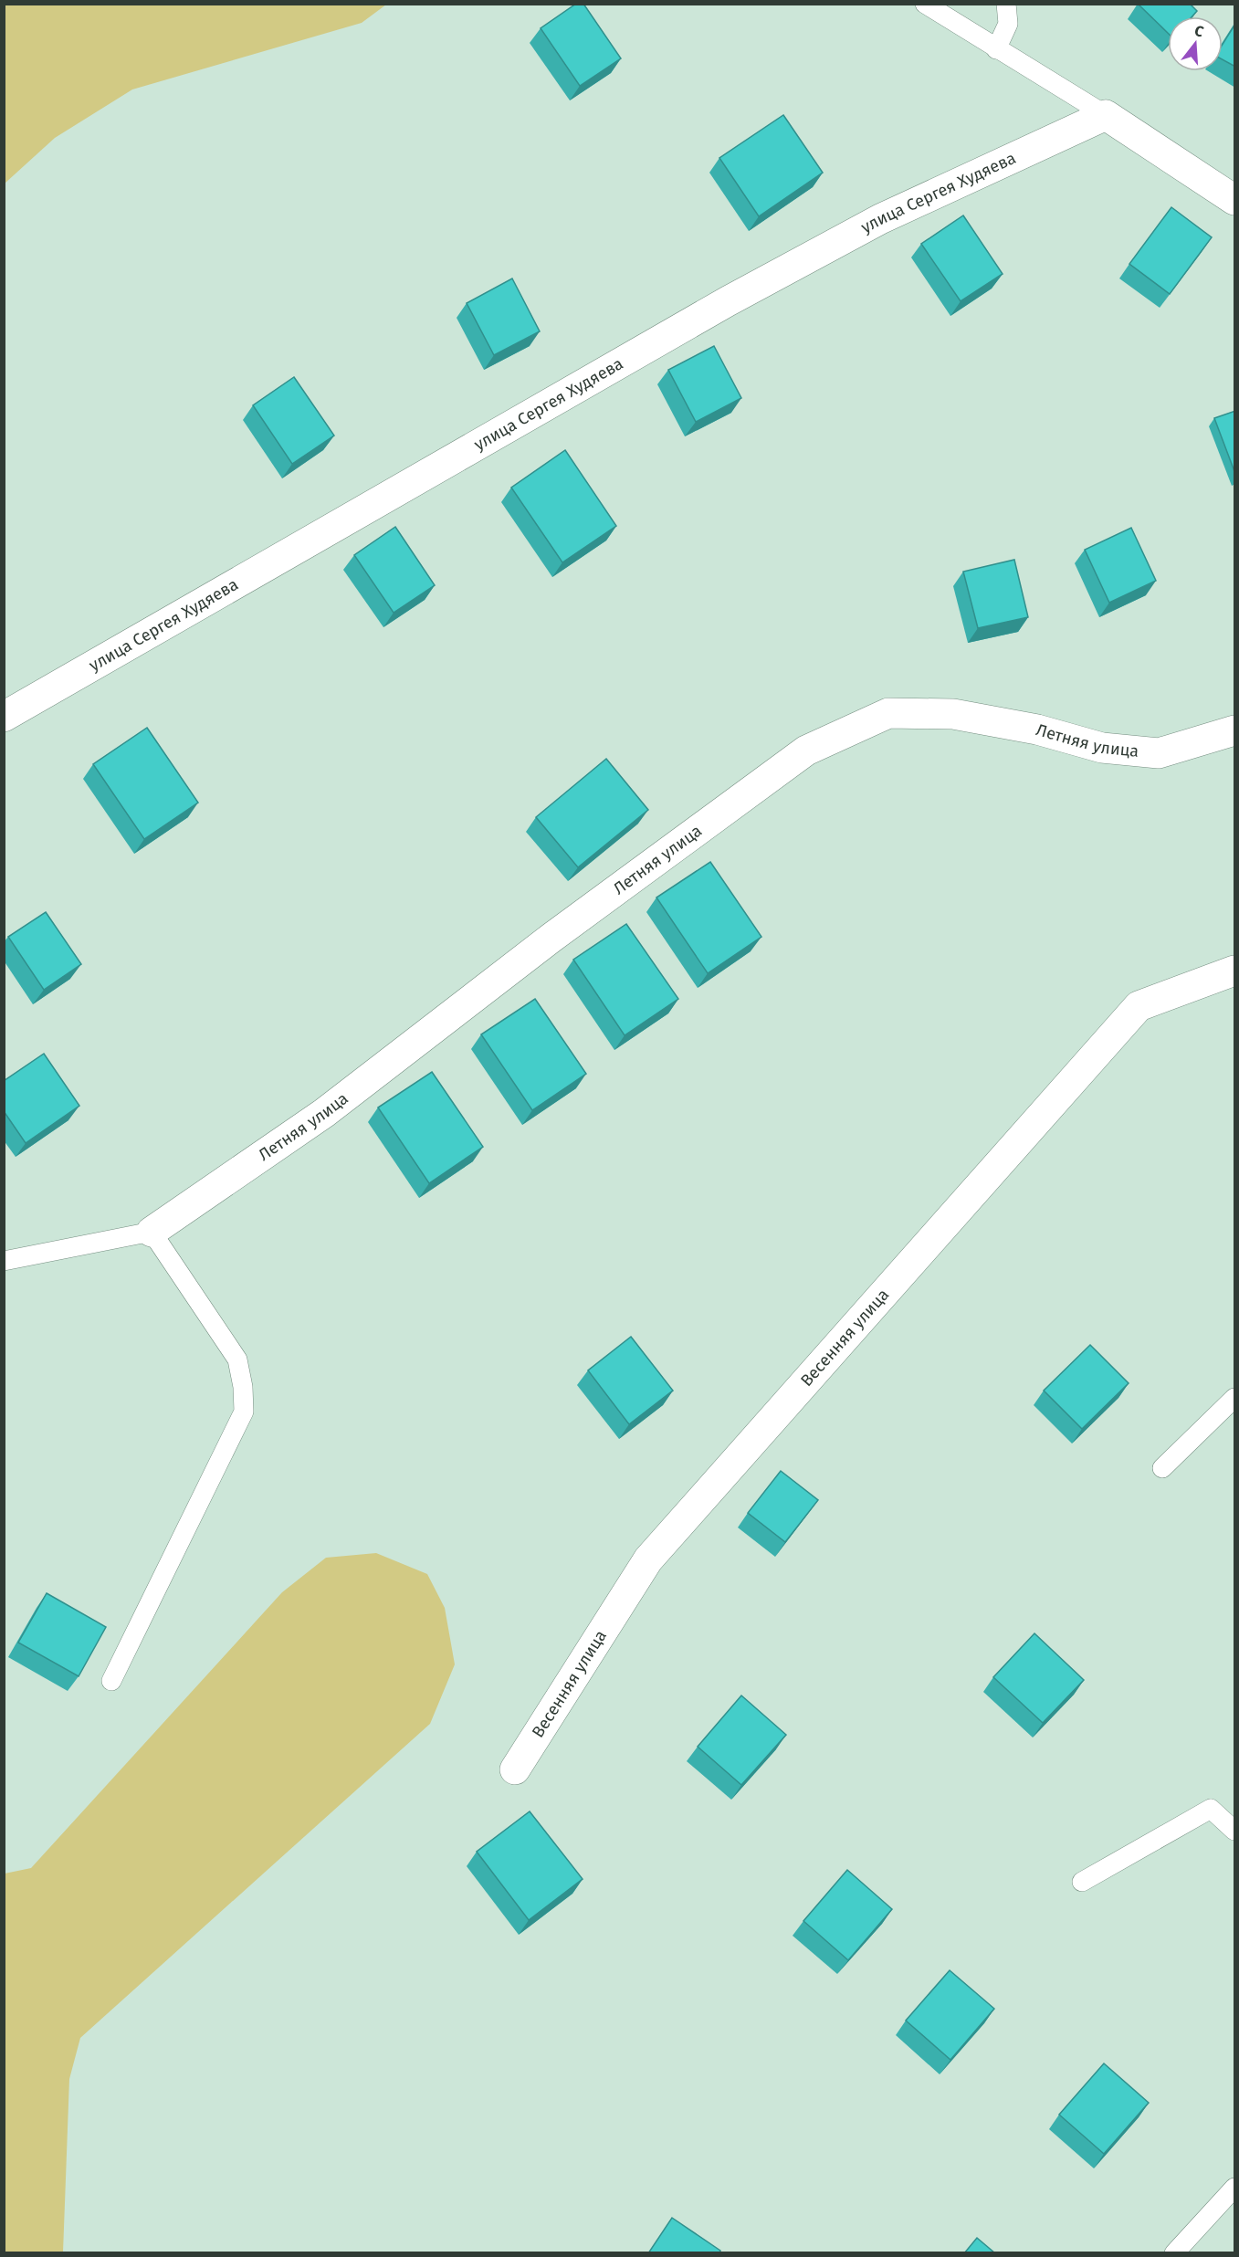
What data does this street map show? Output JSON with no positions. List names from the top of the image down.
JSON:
{
  "streets": {
    "street": ["улица Сергея Худяева", "Летняя улица", "Весенняя улица"]
  },
  "north": "top"
}
